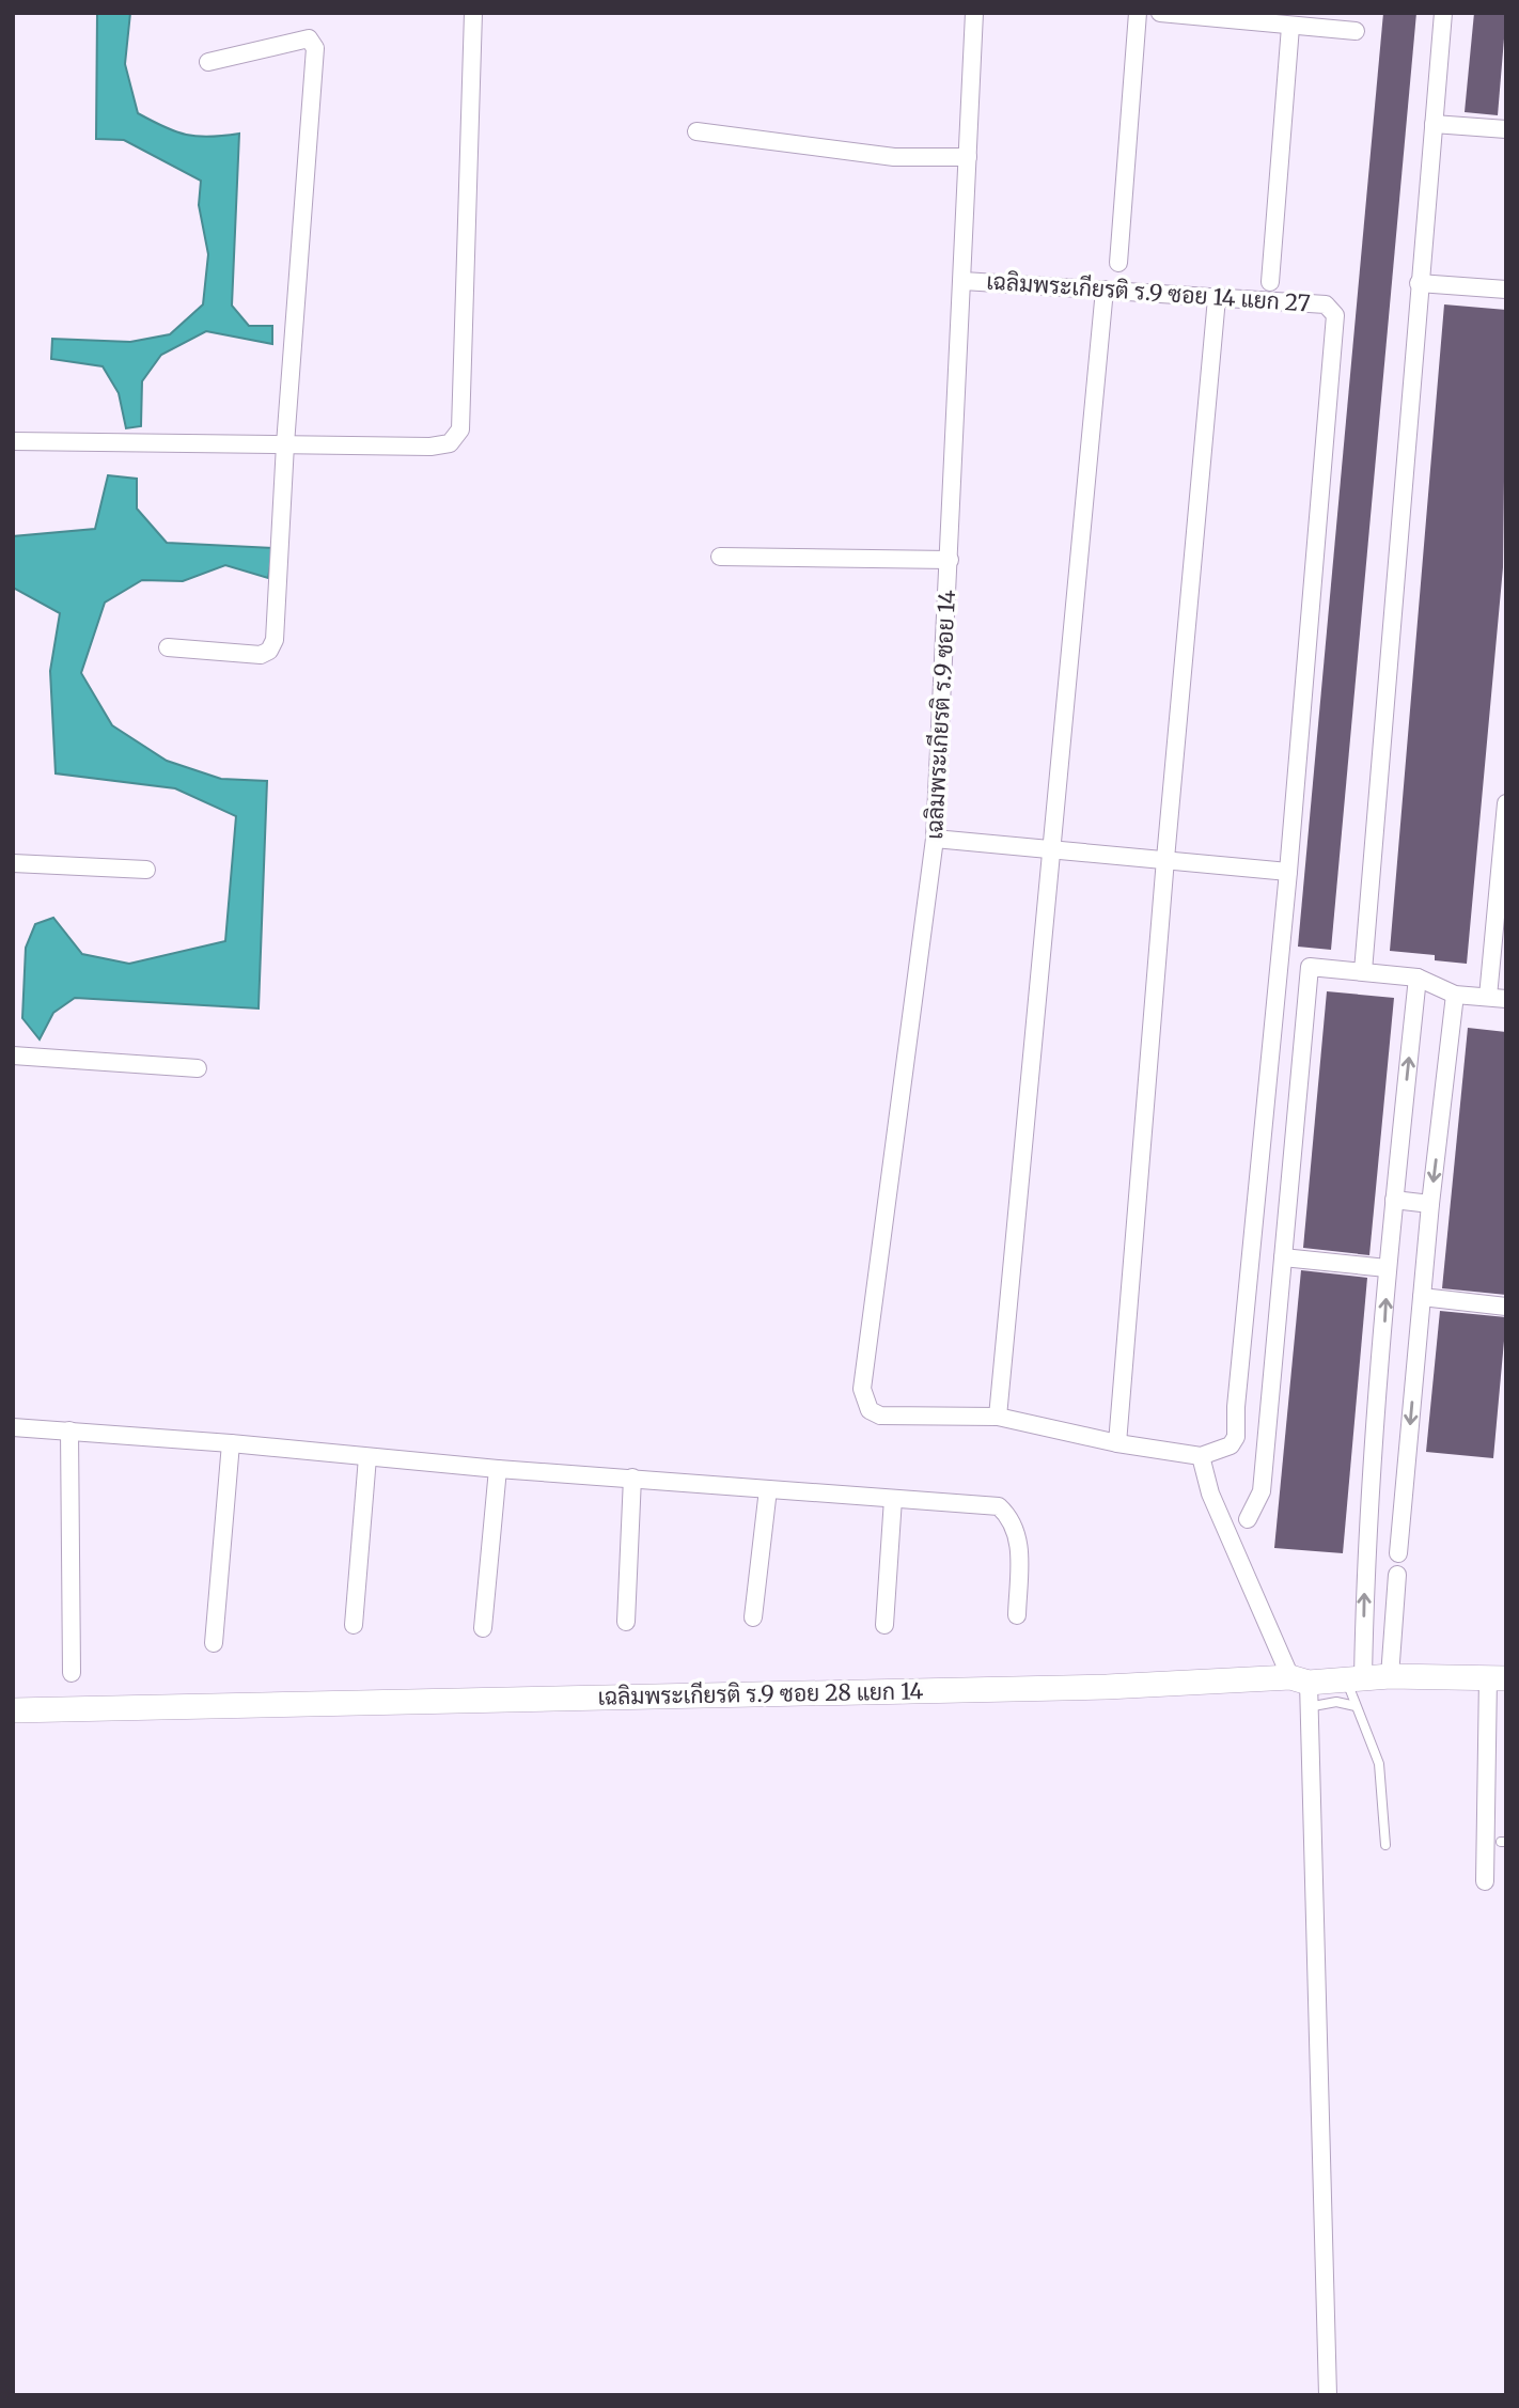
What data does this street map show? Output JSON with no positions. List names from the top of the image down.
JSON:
{
  "streets": {
    "street": ["เฉลิมพระเกียรติ ร.9 ซอย 14 แยก 27", "เฉลิมพระเกียรติ ร.9 ซอย 14", "เฉลิมพระเกียรติ ร.9 ซอย 28 แยก 14"]
  },
  "crossings": [
    ["เฉลิมพระเกียรติ ร.9 ซอย 14 แยก 27", "เฉลิมพระเกียรติ ร.9 ซอย 14"]
  ]
}
